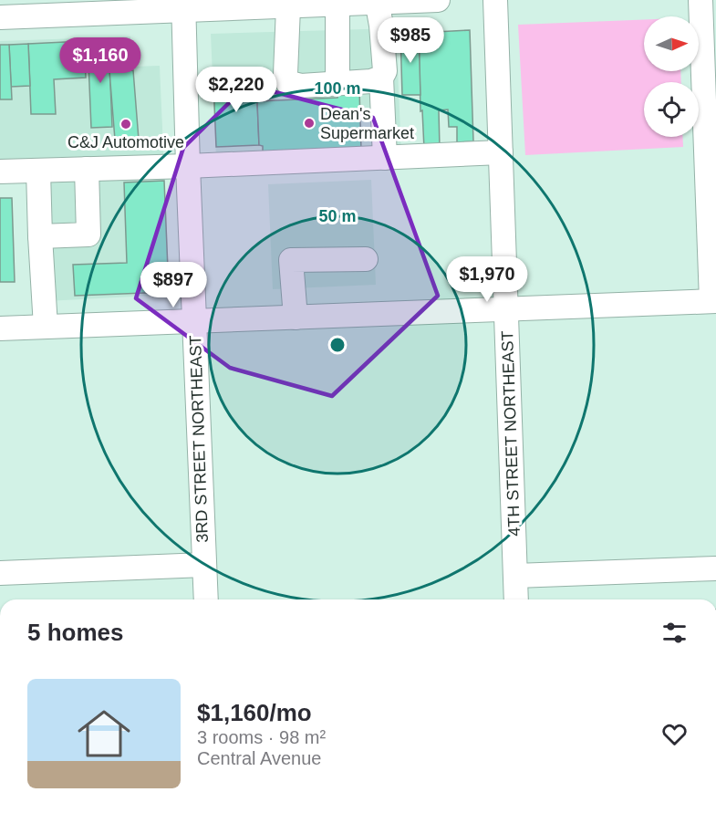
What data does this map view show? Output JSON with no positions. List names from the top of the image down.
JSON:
{
  "streets": {
    "street": ["4TH STREET NORTHEAST", "3RD STREET NORTHEAST"]
  },
  "places": ["Dean's Supermarket", "C&J Automotive"],
  "north": "right",
  "page": {
    "price": [
      "$985",
      "$1,160",
      "$2,220",
      "$1,970",
      "$897"
    ],
    "heading": "5 homes",
    "list": [
      {
        "name": "$1,160/mo",
        "note": "3 rooms · 98 m² · Central Avenue"
      }
    ]
  },
  "rings": ["100 m", "50 m"]
}
